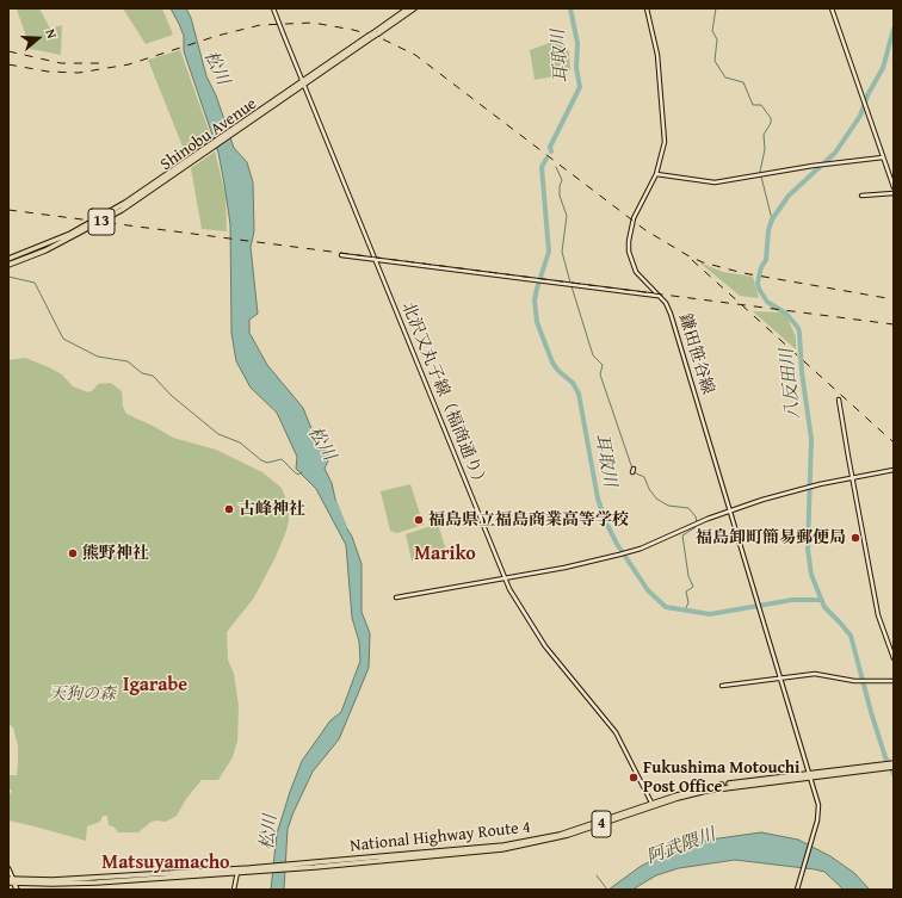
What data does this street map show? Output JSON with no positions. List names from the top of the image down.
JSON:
{
  "streets": {
    "highway": [
      "Shinobu Avenue",
      "13",
      "4",
      "National Highway Route 4"
    ],
    "street": ["鎌田笹谷線", "北沢又丸子線（福商通り）"]
  },
  "crossings": [
    ["Shinobu Avenue", "北沢又丸子線（福商通り）"],
    ["鎌田笹谷線", "National Highway Route 4"],
    ["北沢又丸子線（福商通り）", "National Highway Route 4"]
  ],
  "districts": ["Mariko", "Igarabe", "Matsuyamacho"],
  "water": [
    "耳取川",
    "松川",
    "八反田川",
    "阿武隈川"
  ],
  "parks": ["天狗の森"],
  "places": [
    "古峰神社",
    "福島県立福島商業高等学校",
    "福島卸町簡易郵便局",
    "熊野神社",
    "Fukushima Motouchi Post Office"
  ],
  "north": "right"
}
